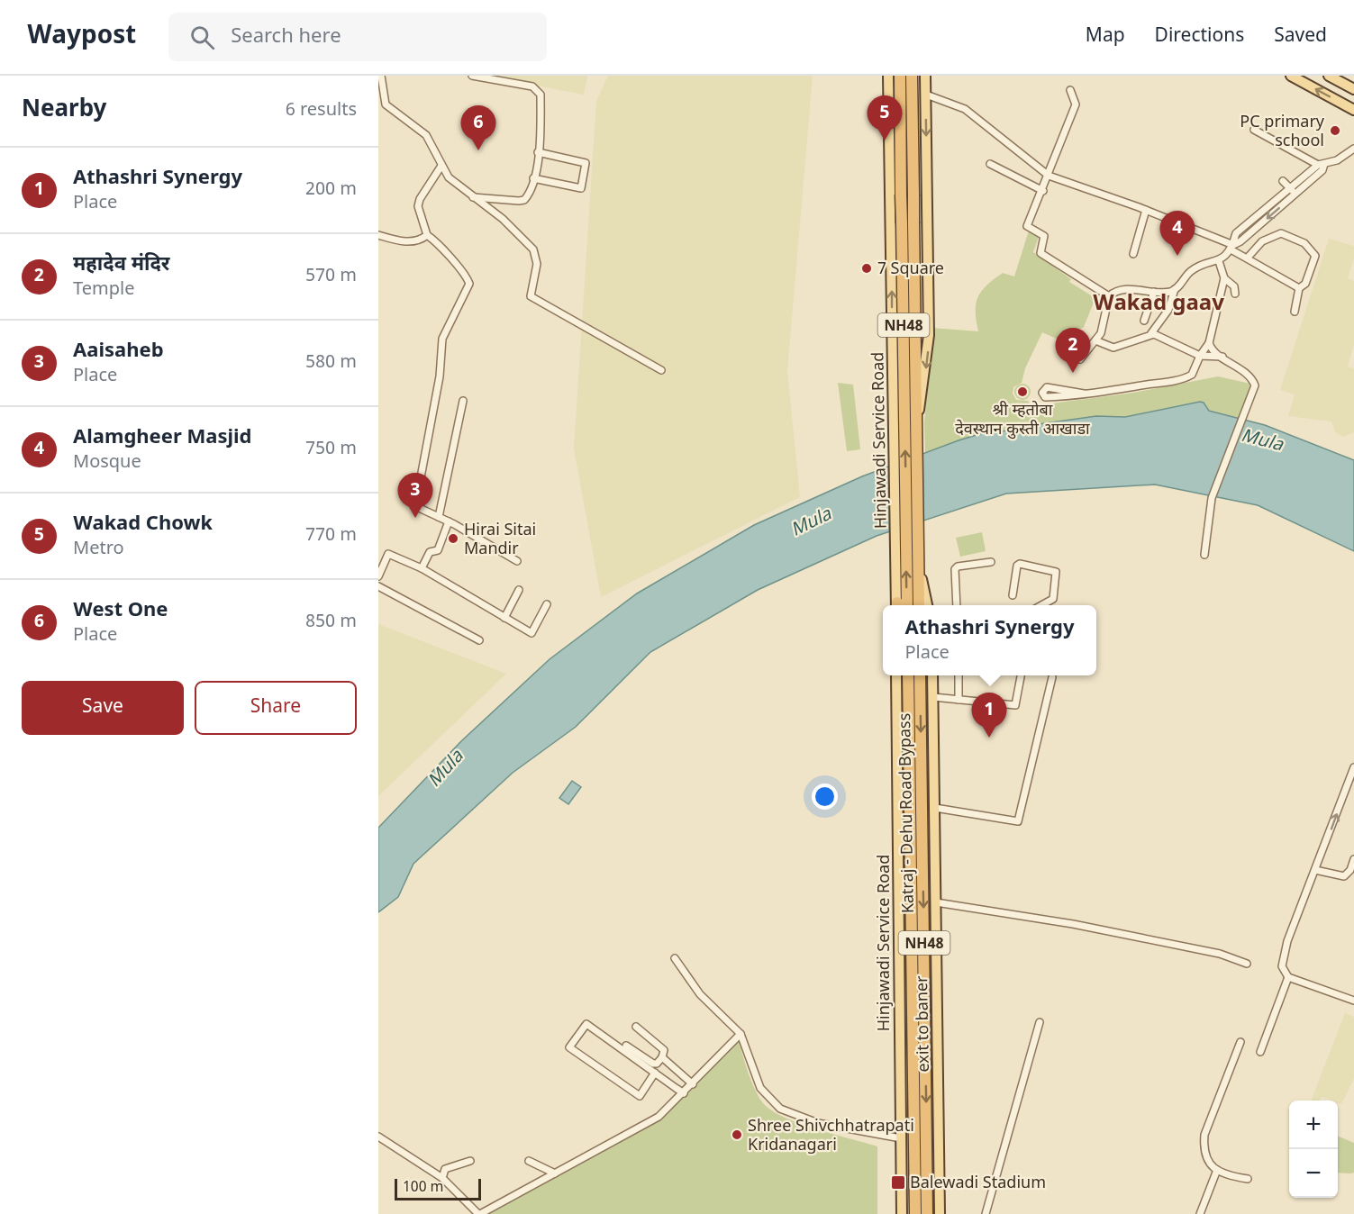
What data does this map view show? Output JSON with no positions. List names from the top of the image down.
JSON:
{
  "streets": {
    "highway": ["NH48", "Katraj - Dehu Road Bypass"],
    "main road": ["Hinjawadi Service Road", "exit to baner"]
  },
  "crossings": [
    ["NH48", "Hinjawadi Service Road"]
  ],
  "districts": ["Wakad gaav"],
  "water": ["Mula"],
  "places": {
    "other": [
      "PC primary school",
      "7 Square",
      "श्री म्हतोबा देवस्थान कुस्ती आखाडा",
      "Hirai Sitai Mandir",
      "Shree Shivchhatrapati Kridanagari"
    ],
    "transit": ["Balewadi Stadium"]
  },
  "scale_bar": "100 m",
  "page": {
    "header": "Waypost",
    "search": "Search here",
    "nav": ["Map", "Directions", "Saved"],
    "heading": ["Nearby", "6 results"],
    "pins": [
      "5",
      "6",
      "4",
      "2",
      "3",
      "1"
    ],
    "list": [
      {
        "mark": "1",
        "name": "Athashri Synergy",
        "note": "Place",
        "value": "200 m"
      },
      {
        "mark": "2",
        "name": "महादेव मंदिर",
        "note": "Temple",
        "value": "570 m"
      },
      {
        "mark": "3",
        "name": "Aaisaheb",
        "note": "Place",
        "value": "580 m"
      },
      {
        "mark": "4",
        "name": "Alamgheer Masjid",
        "note": "Mosque",
        "value": "750 m"
      },
      {
        "mark": "5",
        "name": "Wakad Chowk",
        "note": "Metro",
        "value": "770 m"
      },
      {
        "mark": "6",
        "name": "West One",
        "note": "Place",
        "value": "850 m"
      }
    ],
    "popup": ["Athashri Synergy", "Place"],
    "buttons": ["Save", "Share"],
    "map_buttons": ["+", "−"],
    "scale": "100 m"
  }
}
